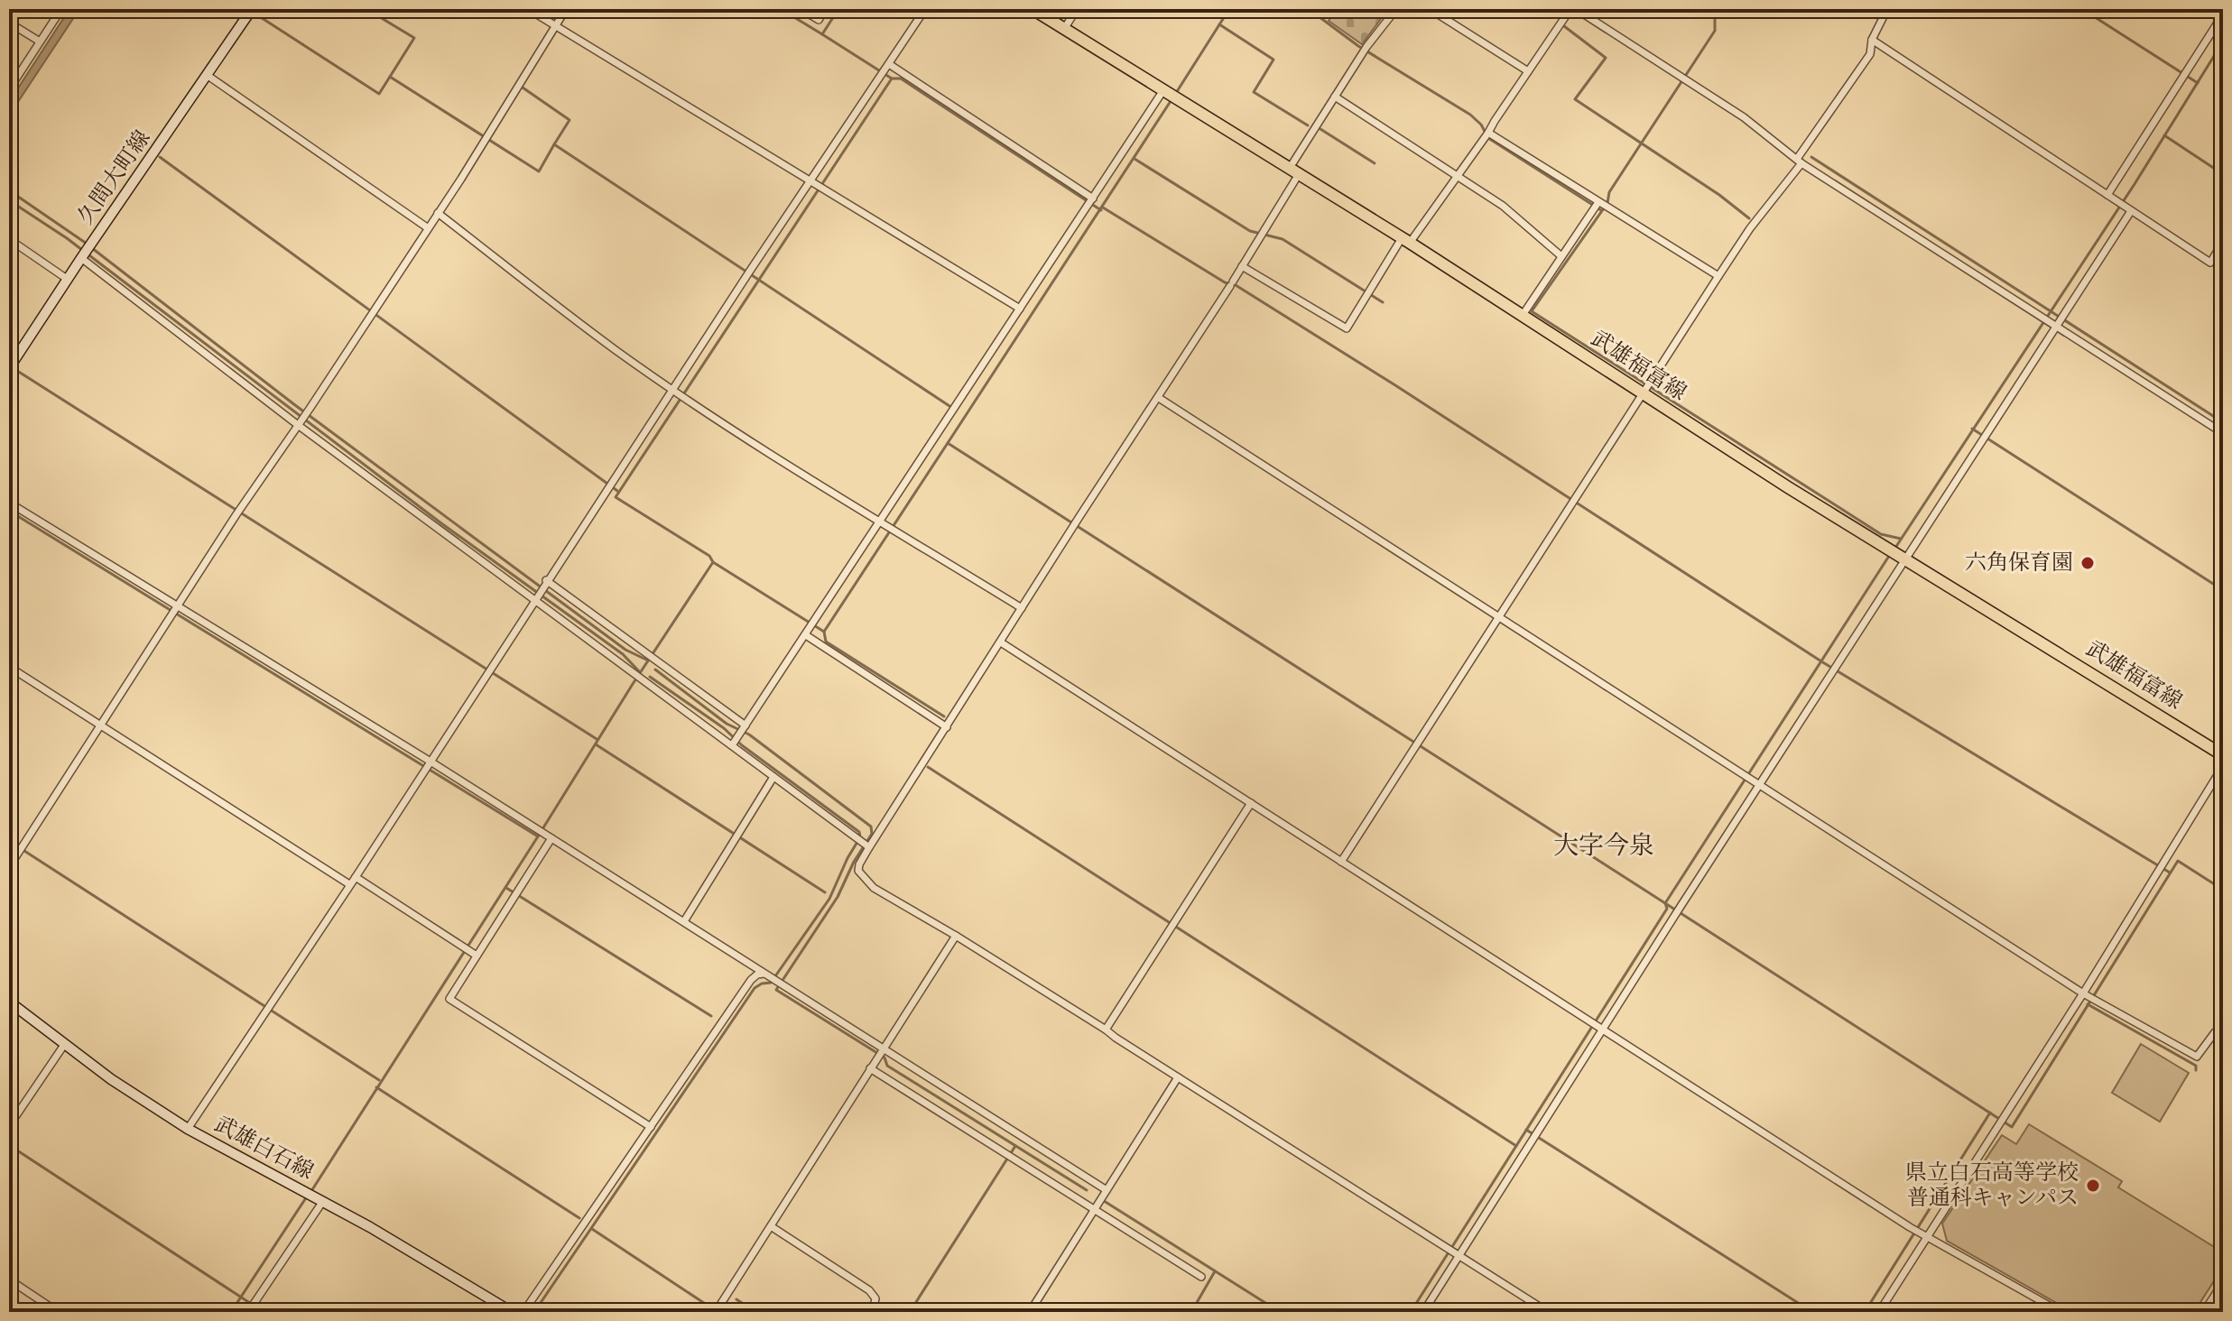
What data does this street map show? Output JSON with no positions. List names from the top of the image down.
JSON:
{
  "streets": {
    "main road": ["久間大町線", "武雄福富線", "武雄白石線"]
  },
  "districts": ["大字今泉"],
  "places": ["六角保育園", "県立白石高等学校 普通科キャンパス"]
}
